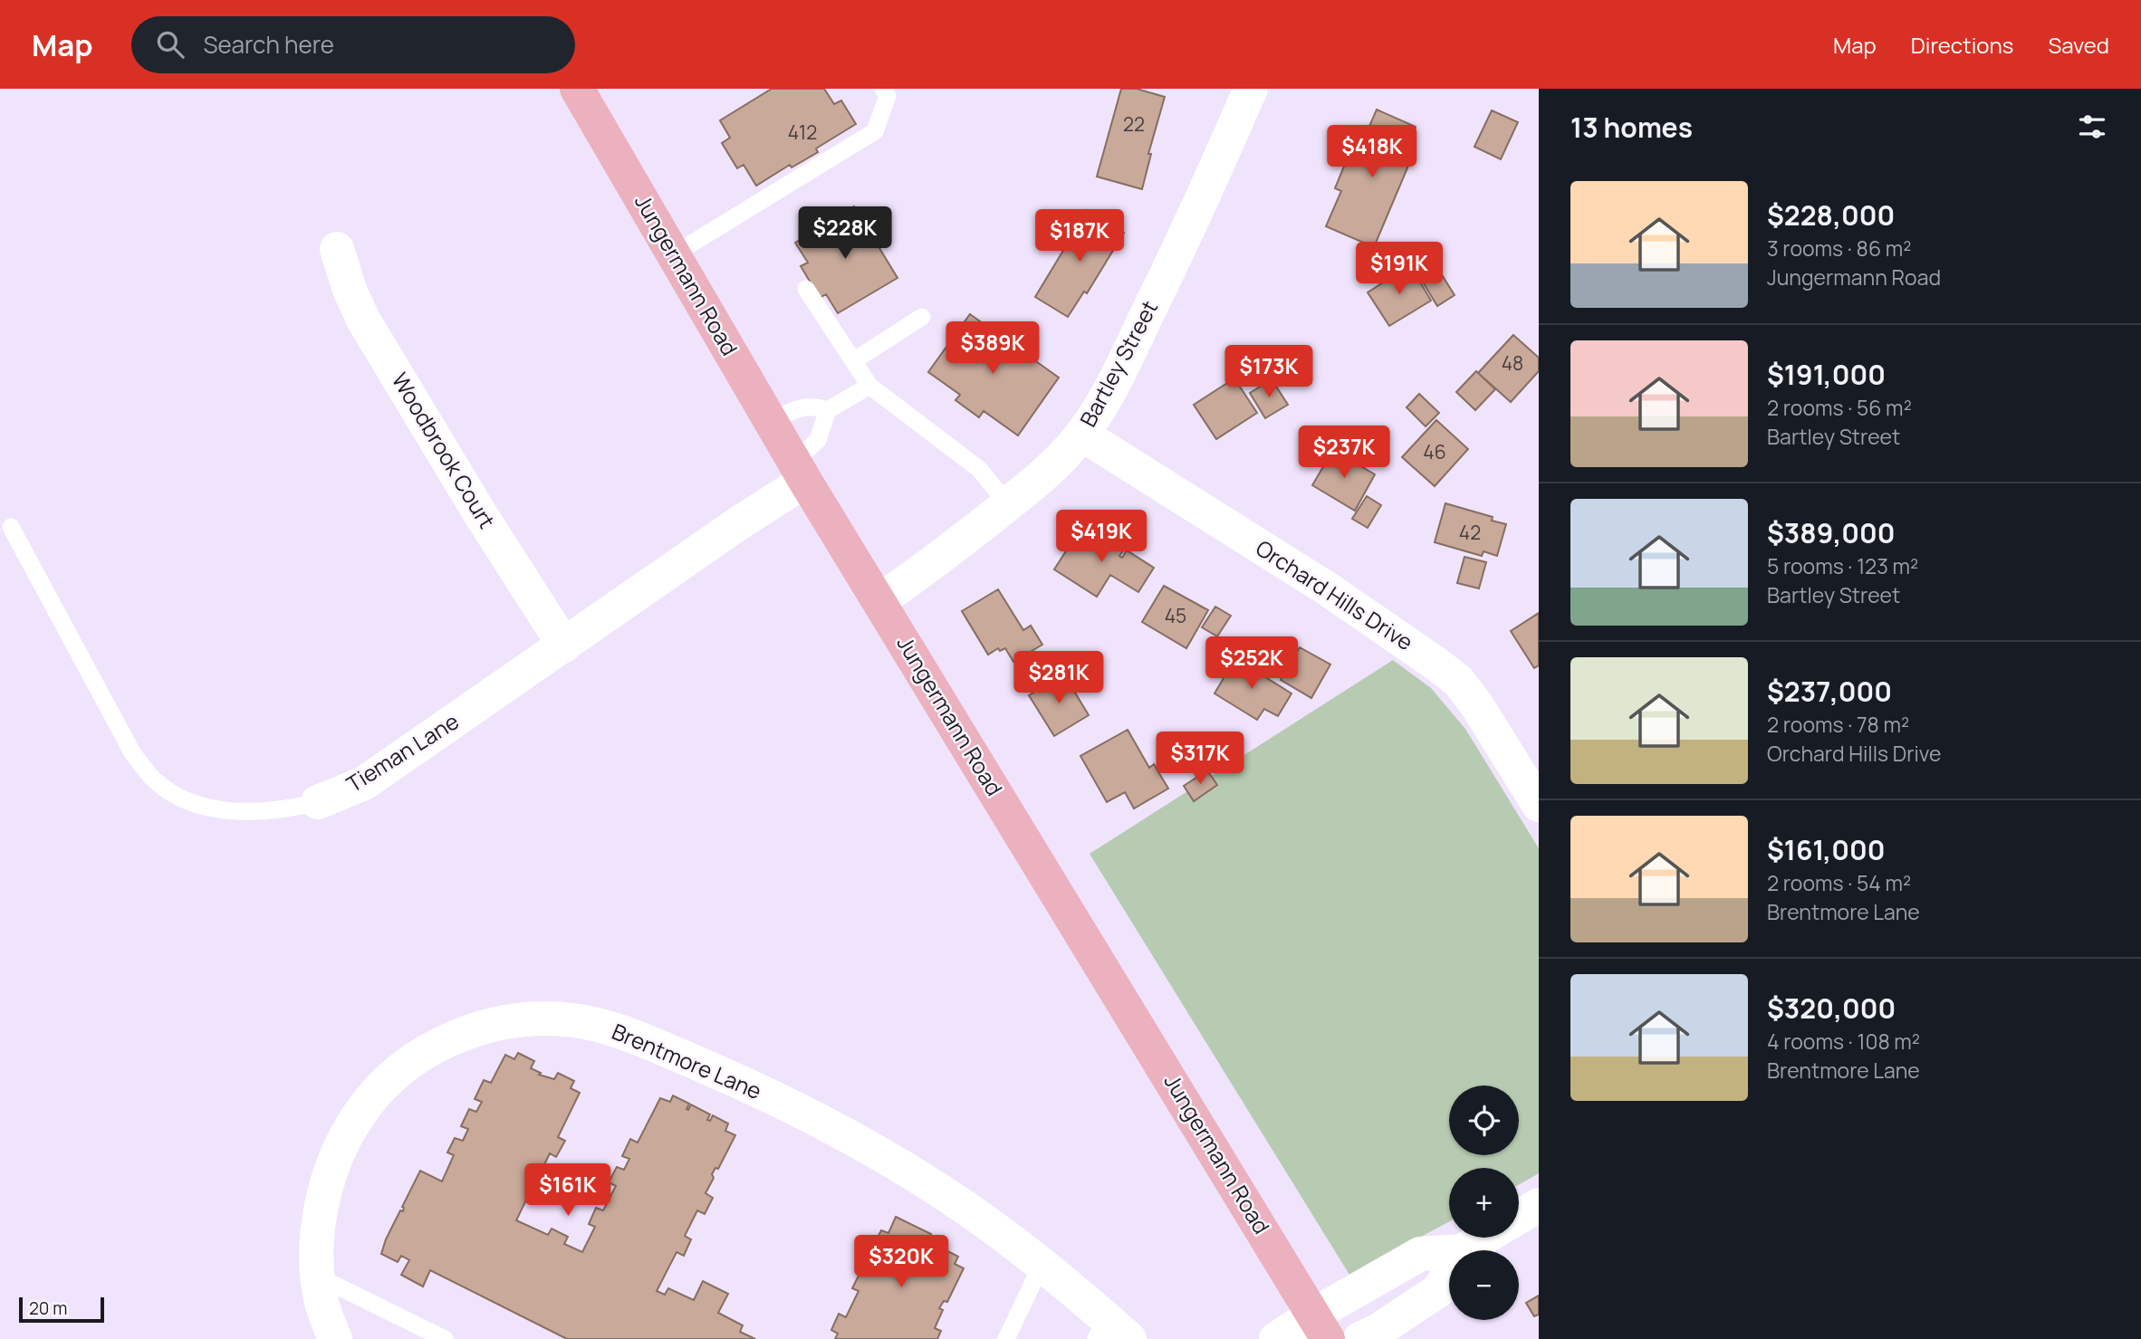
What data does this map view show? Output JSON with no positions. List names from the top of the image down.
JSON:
{
  "streets": {
    "main road": ["Jungermann Road"],
    "street": [
      "Bartley Street",
      "Woodbrook Court",
      "Orchard Hills Drive",
      "Tieman Lane",
      "Brentmore Lane"
    ]
  },
  "crossings": [
    ["Jungermann Road", "Bartley Street"],
    ["Jungermann Road", "Tieman Lane"],
    ["Bartley Street", "Orchard Hills Drive"],
    ["Woodbrook Court", "Tieman Lane"]
  ],
  "house_numbers": [
    "22",
    "412",
    "48",
    "46",
    "42",
    "45"
  ],
  "scale_bar": "20 m",
  "page": {
    "header": "Map",
    "search": "Search here",
    "nav": ["Map", "Directions", "Saved"],
    "heading": "13 homes",
    "price": [
      "$418K",
      "$228K",
      "$187K",
      "$191K",
      "$389K",
      "$173K",
      "$237K",
      "$419K",
      "$252K",
      "$281K",
      "$317K",
      "$161K",
      "$320K"
    ],
    "list": [
      {
        "name": "$228,000",
        "note": "3 rooms · 86 m² · Jungermann Road"
      },
      {
        "name": "$191,000",
        "note": "2 rooms · 56 m² · Bartley Street"
      },
      {
        "name": "$389,000",
        "note": "5 rooms · 123 m² · Bartley Street"
      },
      {
        "name": "$237,000",
        "note": "2 rooms · 78 m² · Orchard Hills Drive"
      },
      {
        "name": "$161,000",
        "note": "2 rooms · 54 m² · Brentmore Lane"
      },
      {
        "name": "$320,000",
        "note": "4 rooms · 108 m² · Brentmore Lane"
      }
    ],
    "map_buttons": ["+", "−"],
    "scale": "20 m"
  }
}
